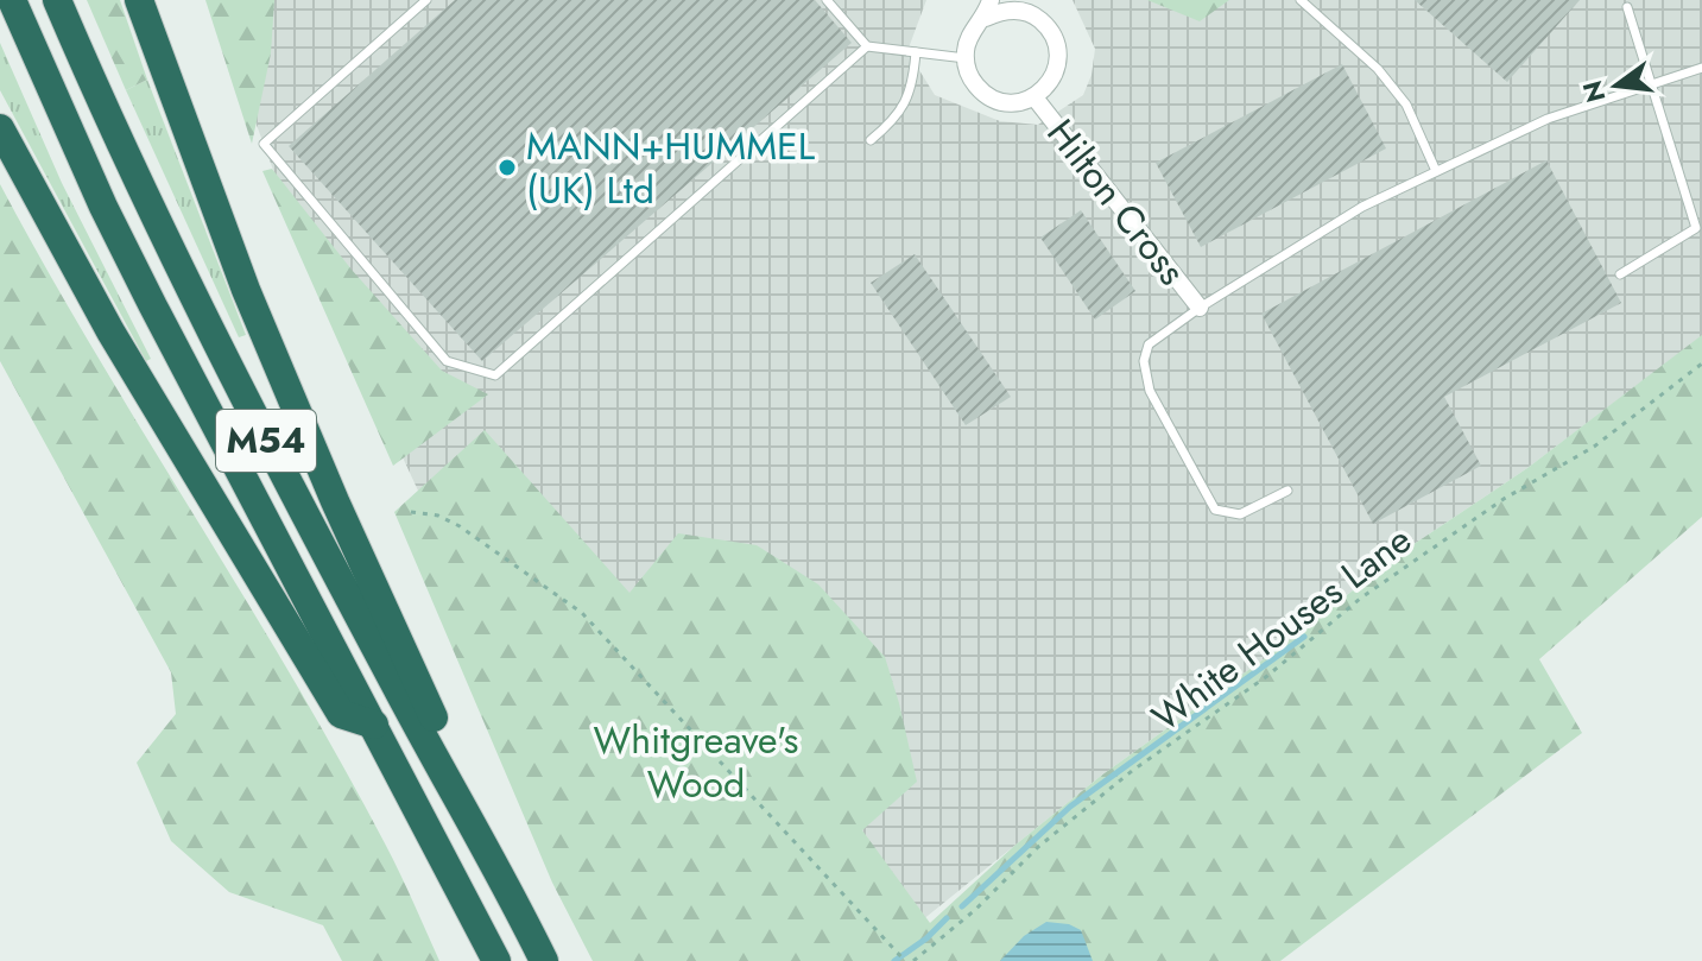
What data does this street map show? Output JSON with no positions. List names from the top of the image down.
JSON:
{
  "streets": {
    "highway": ["M54"],
    "street": ["Hilton Cross"],
    "path": ["White Houses Lane"]
  },
  "parks": ["Whitgreave's Wood"],
  "places": ["MANN+HUMMEL (UK) Ltd"],
  "north": "left"
}
